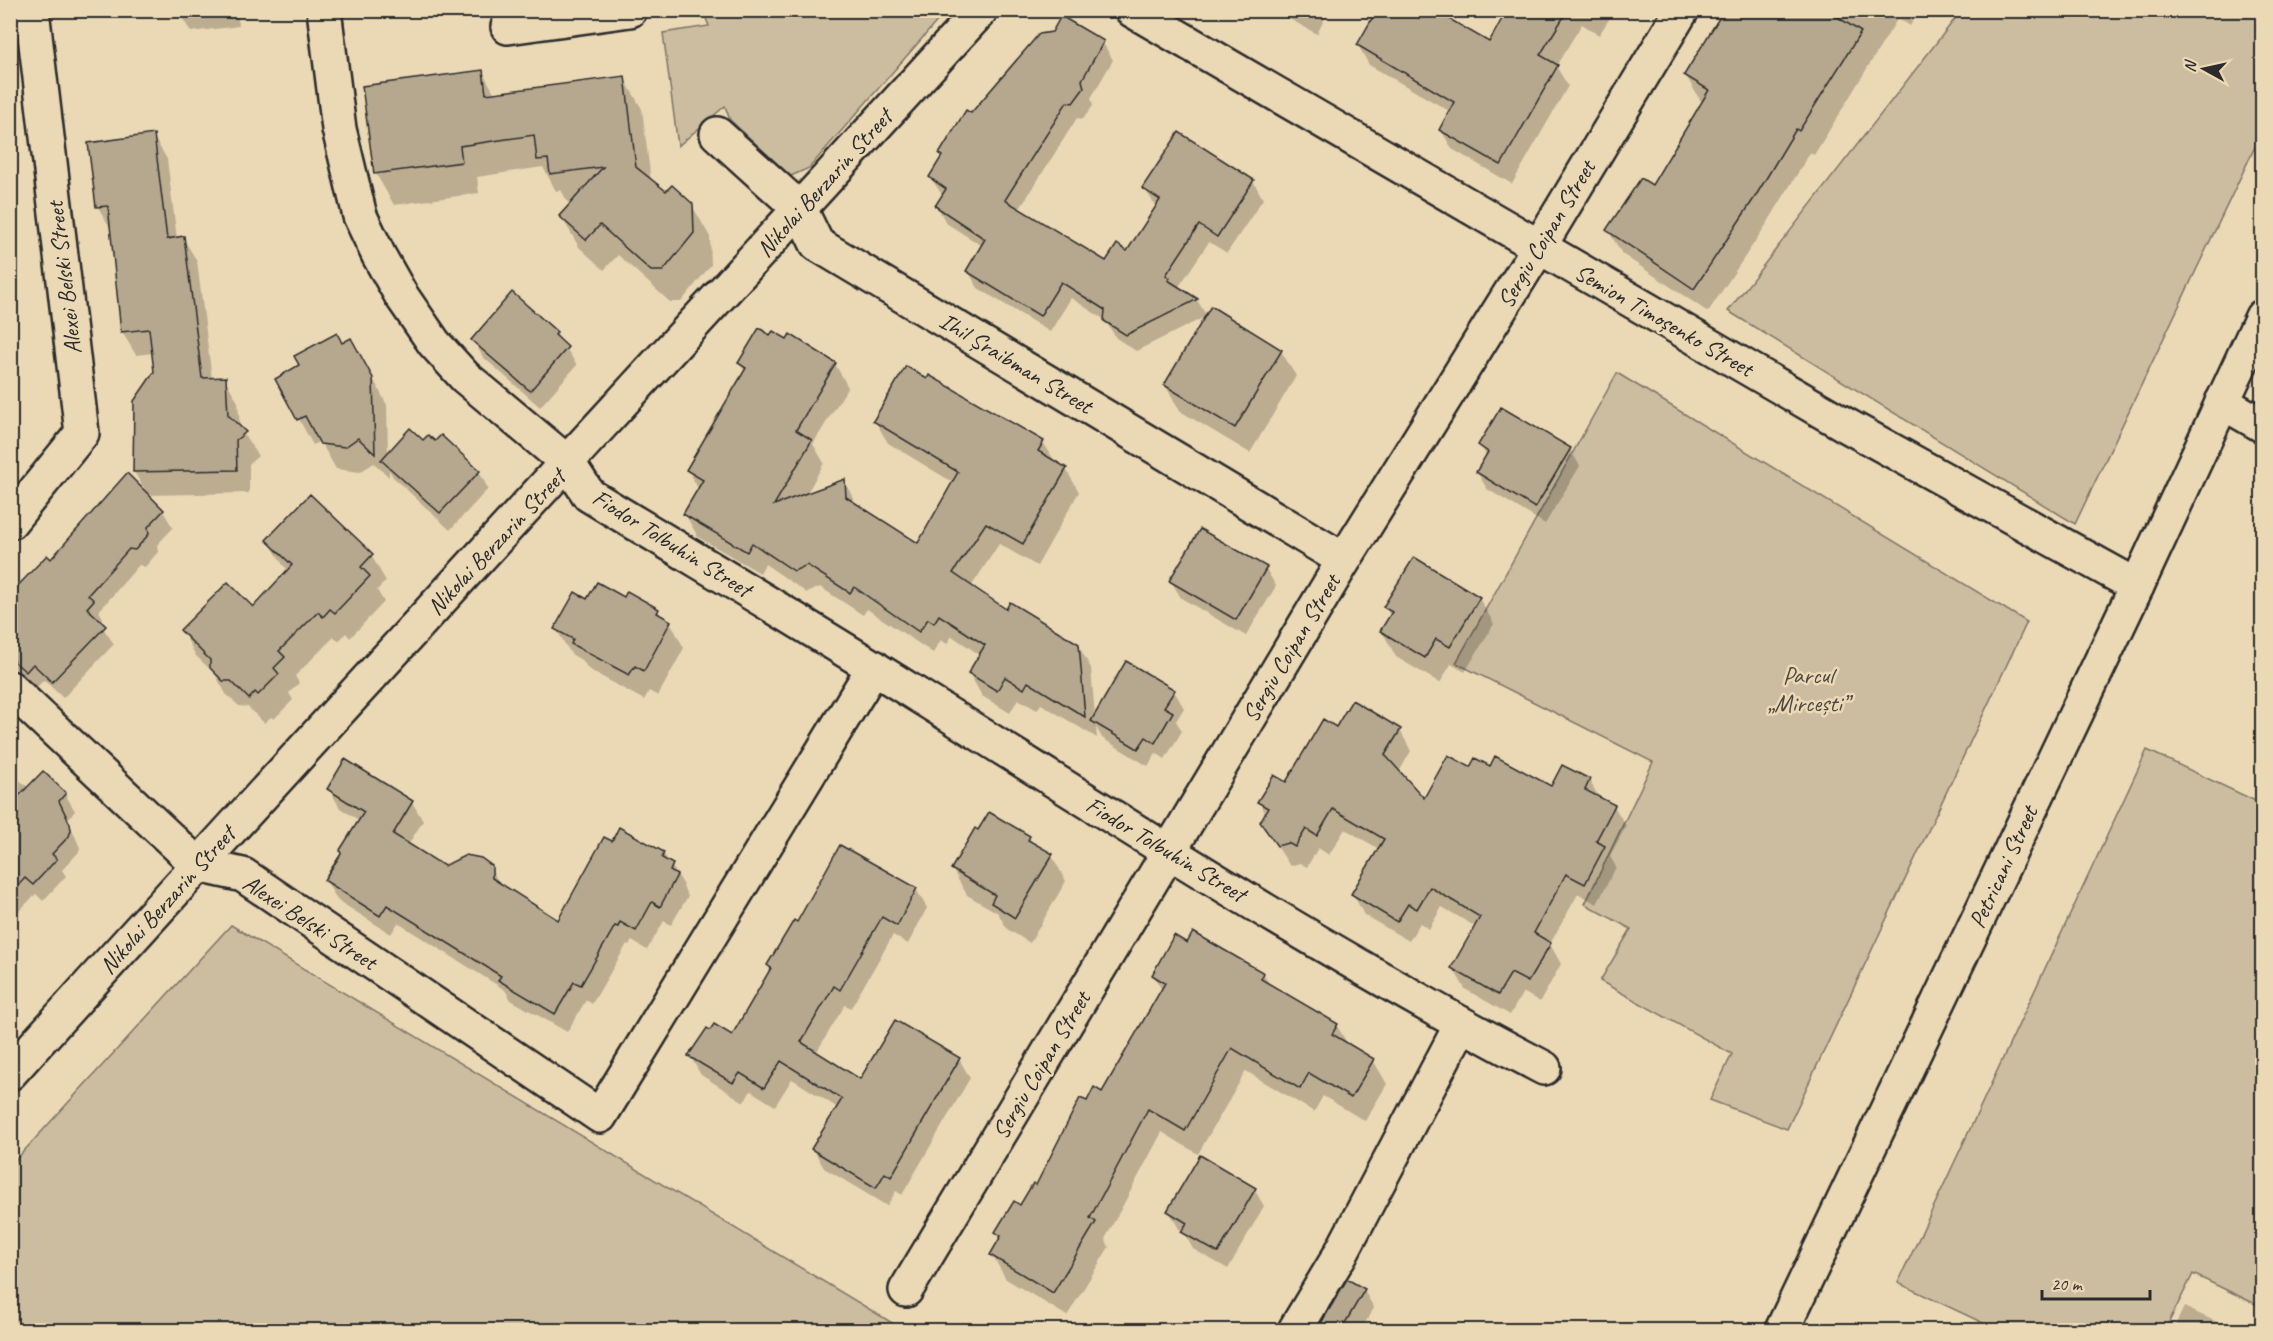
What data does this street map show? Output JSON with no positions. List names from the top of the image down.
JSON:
{
  "streets": {
    "street": [
      "Nikolai Berzarin Street",
      "Sergiu Coipan Street",
      "Alexei Belski Street",
      "Semion Timoșenko Street",
      "Ihil Șraibman Street",
      "Fiodor Tolbuhin Street",
      "Petricani Street"
    ]
  },
  "crossings": [
    ["Nikolai Berzarin Street", "Alexei Belski Street"],
    ["Nikolai Berzarin Street", "Ihil Șraibman Street"],
    ["Nikolai Berzarin Street", "Fiodor Tolbuhin Street"],
    ["Sergiu Coipan Street", "Semion Timoșenko Street"],
    ["Sergiu Coipan Street", "Ihil Șraibman Street"],
    ["Sergiu Coipan Street", "Fiodor Tolbuhin Street"],
    ["Alexei Belski Street", "Fiodor Tolbuhin Street"],
    ["Semion Timoșenko Street", "Petricani Street"]
  ],
  "parks": ["Parcul „Mircești”"],
  "scale_bar": "20 m",
  "north": "left"
}
